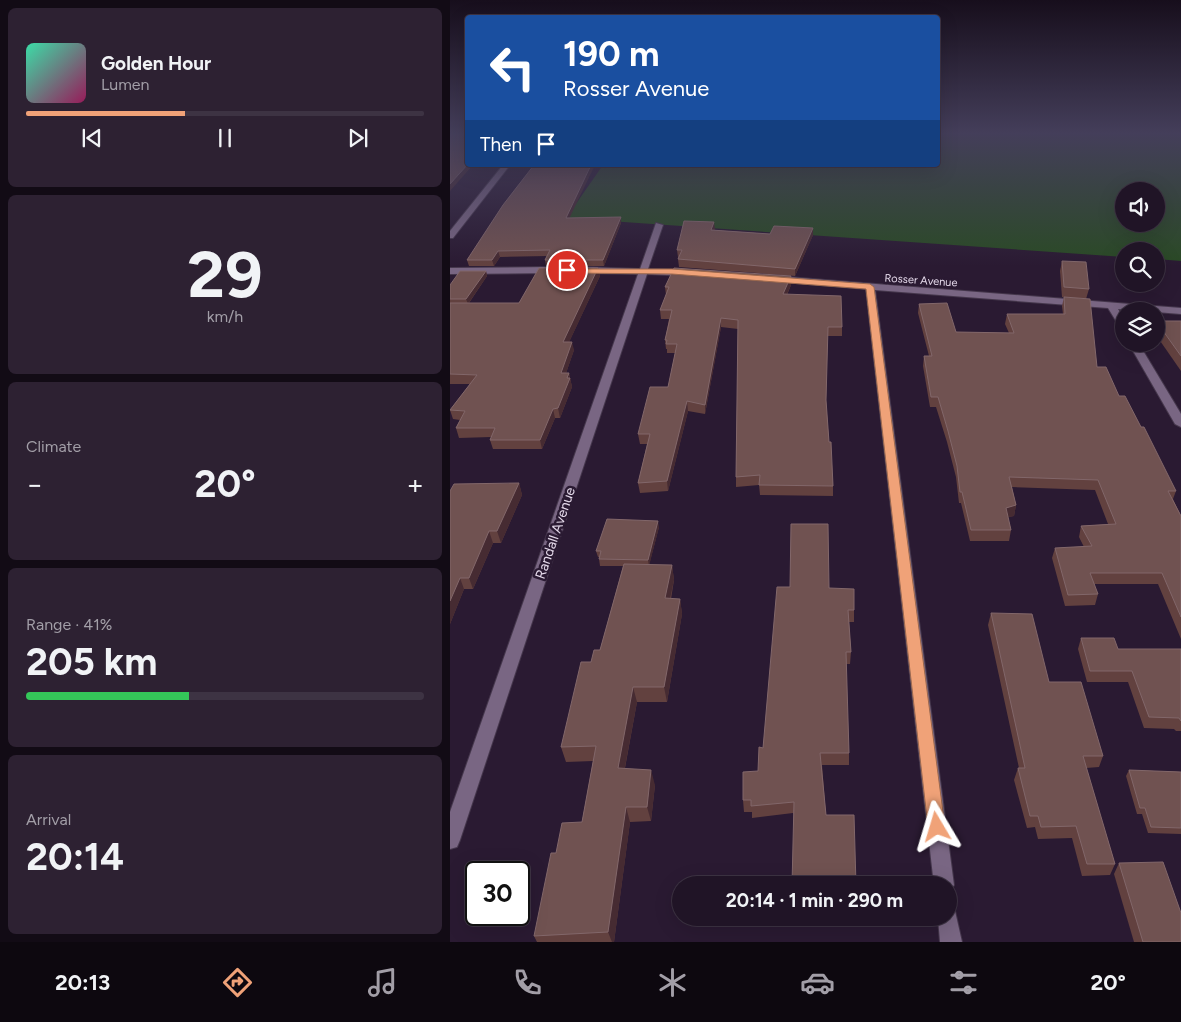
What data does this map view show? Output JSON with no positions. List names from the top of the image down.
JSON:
{
  "streets": {
    "street": ["Rosser Avenue", "Randall Avenue"]
  },
  "page": {
    "turn": ["190 m", "Rosser Avenue"],
    "song": ["Golden Hour", "Lumen"],
    "then": "Then",
    "tile": [
      ["29", "km/h"],
      "Climate",
      ["Range · 41%", "205 km"],
      ["Arrival", "20:14"]
    ],
    "heat": ["−", "20°", "+"],
    "limit": "30",
    "trip": "20:14 · 1 min · 290 m",
    "tabs": ["20:13", "20°"]
  }
}
